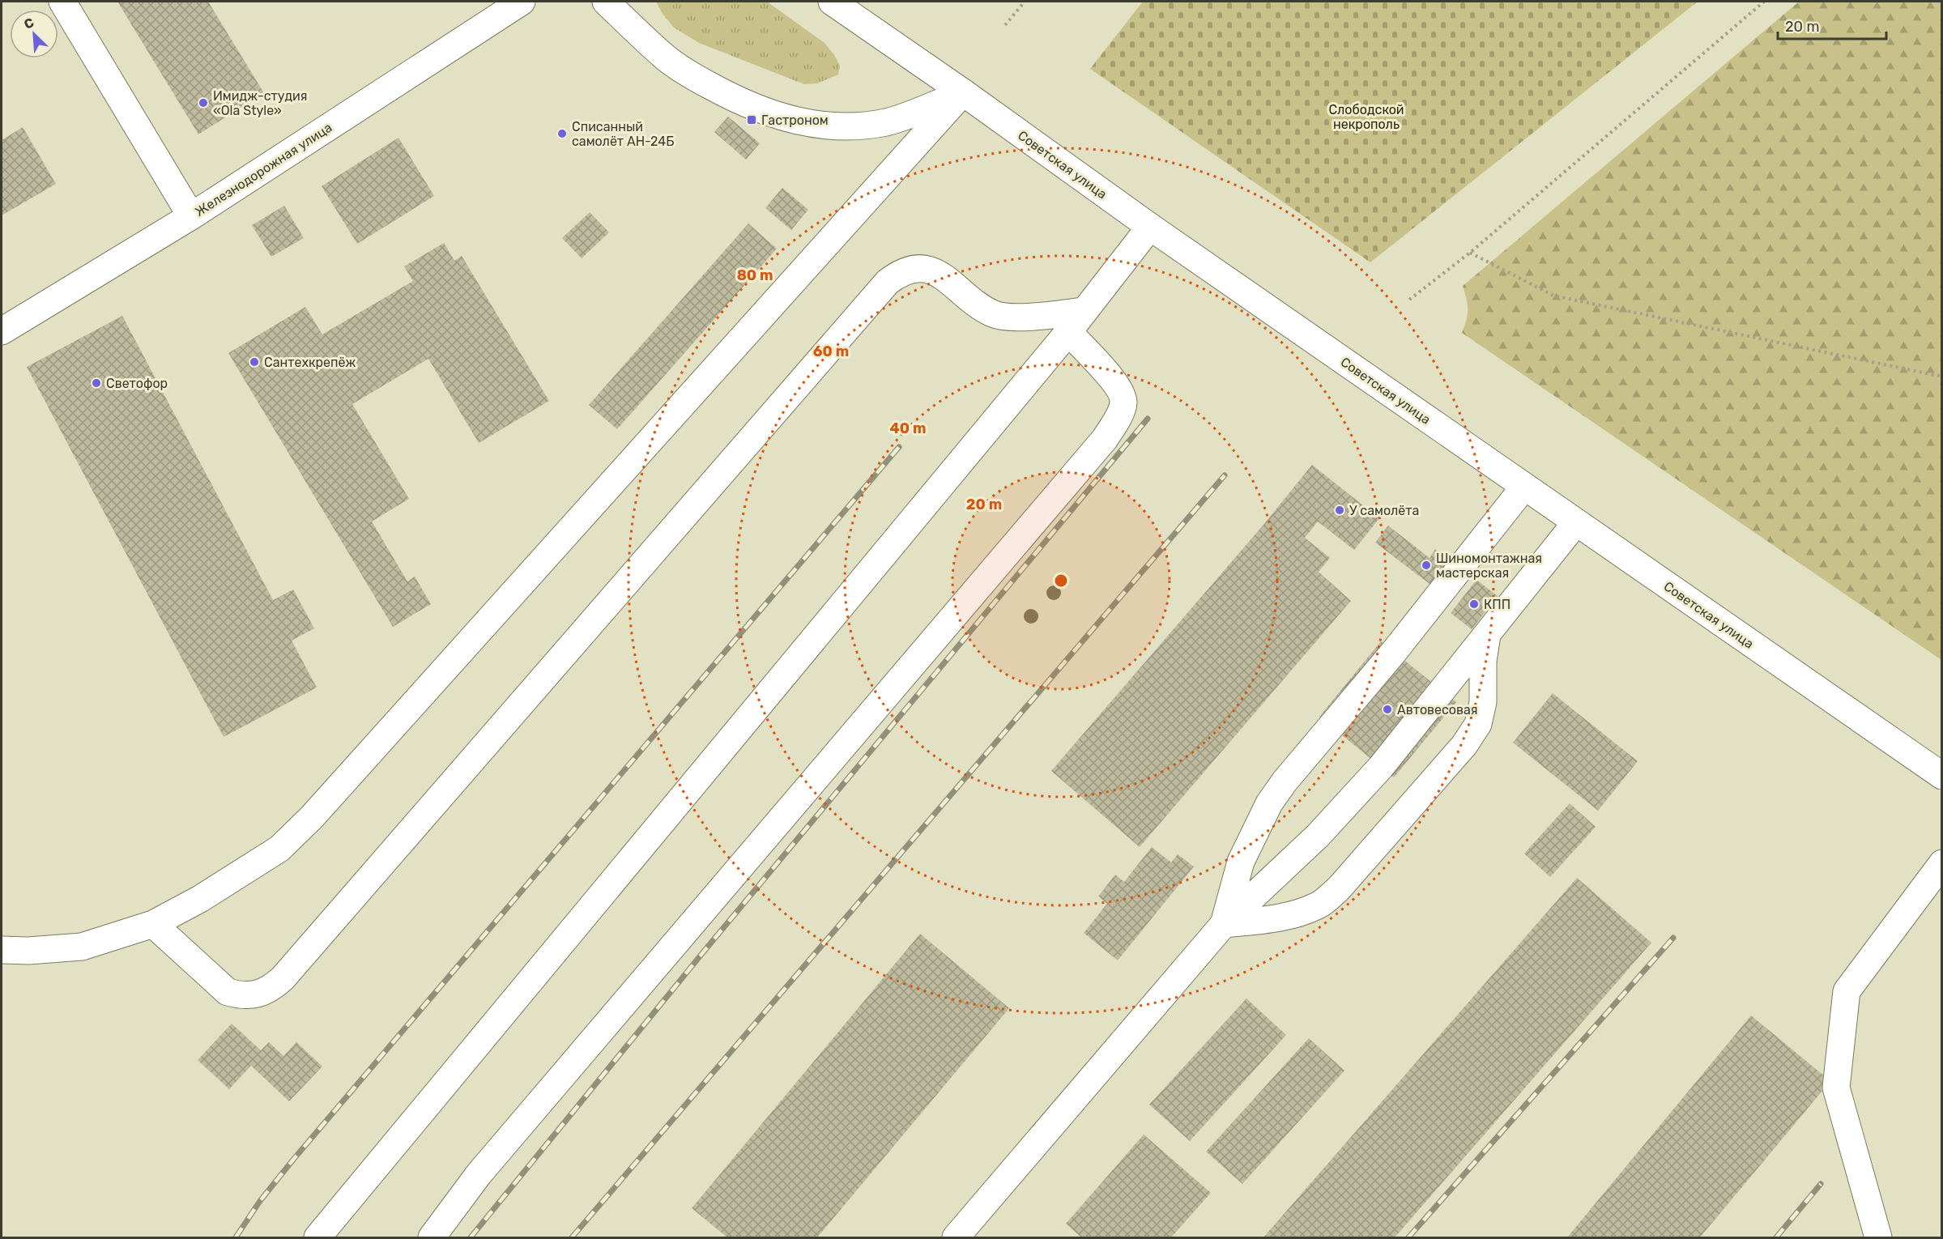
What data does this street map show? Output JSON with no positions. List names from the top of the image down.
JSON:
{
  "streets": {
    "street": ["Советская улица", "Железнодорожная улица"]
  },
  "parks": ["Слободской некрополь"],
  "places": {
    "other": [
      "Имидж-студия «Ola Style»",
      "Списанный самолёт АН-24Б",
      "Сантехкрепёж",
      "Светофор",
      "У самолёта",
      "Шиномонтажная мастерская",
      "КПП",
      "Автовесовая"
    ],
    "transit": ["Гастроном"]
  },
  "scale_bar": "20 m",
  "north": "top left",
  "rings": [
    "80 m",
    "60 m",
    "40 m",
    "20 m"
  ]
}
